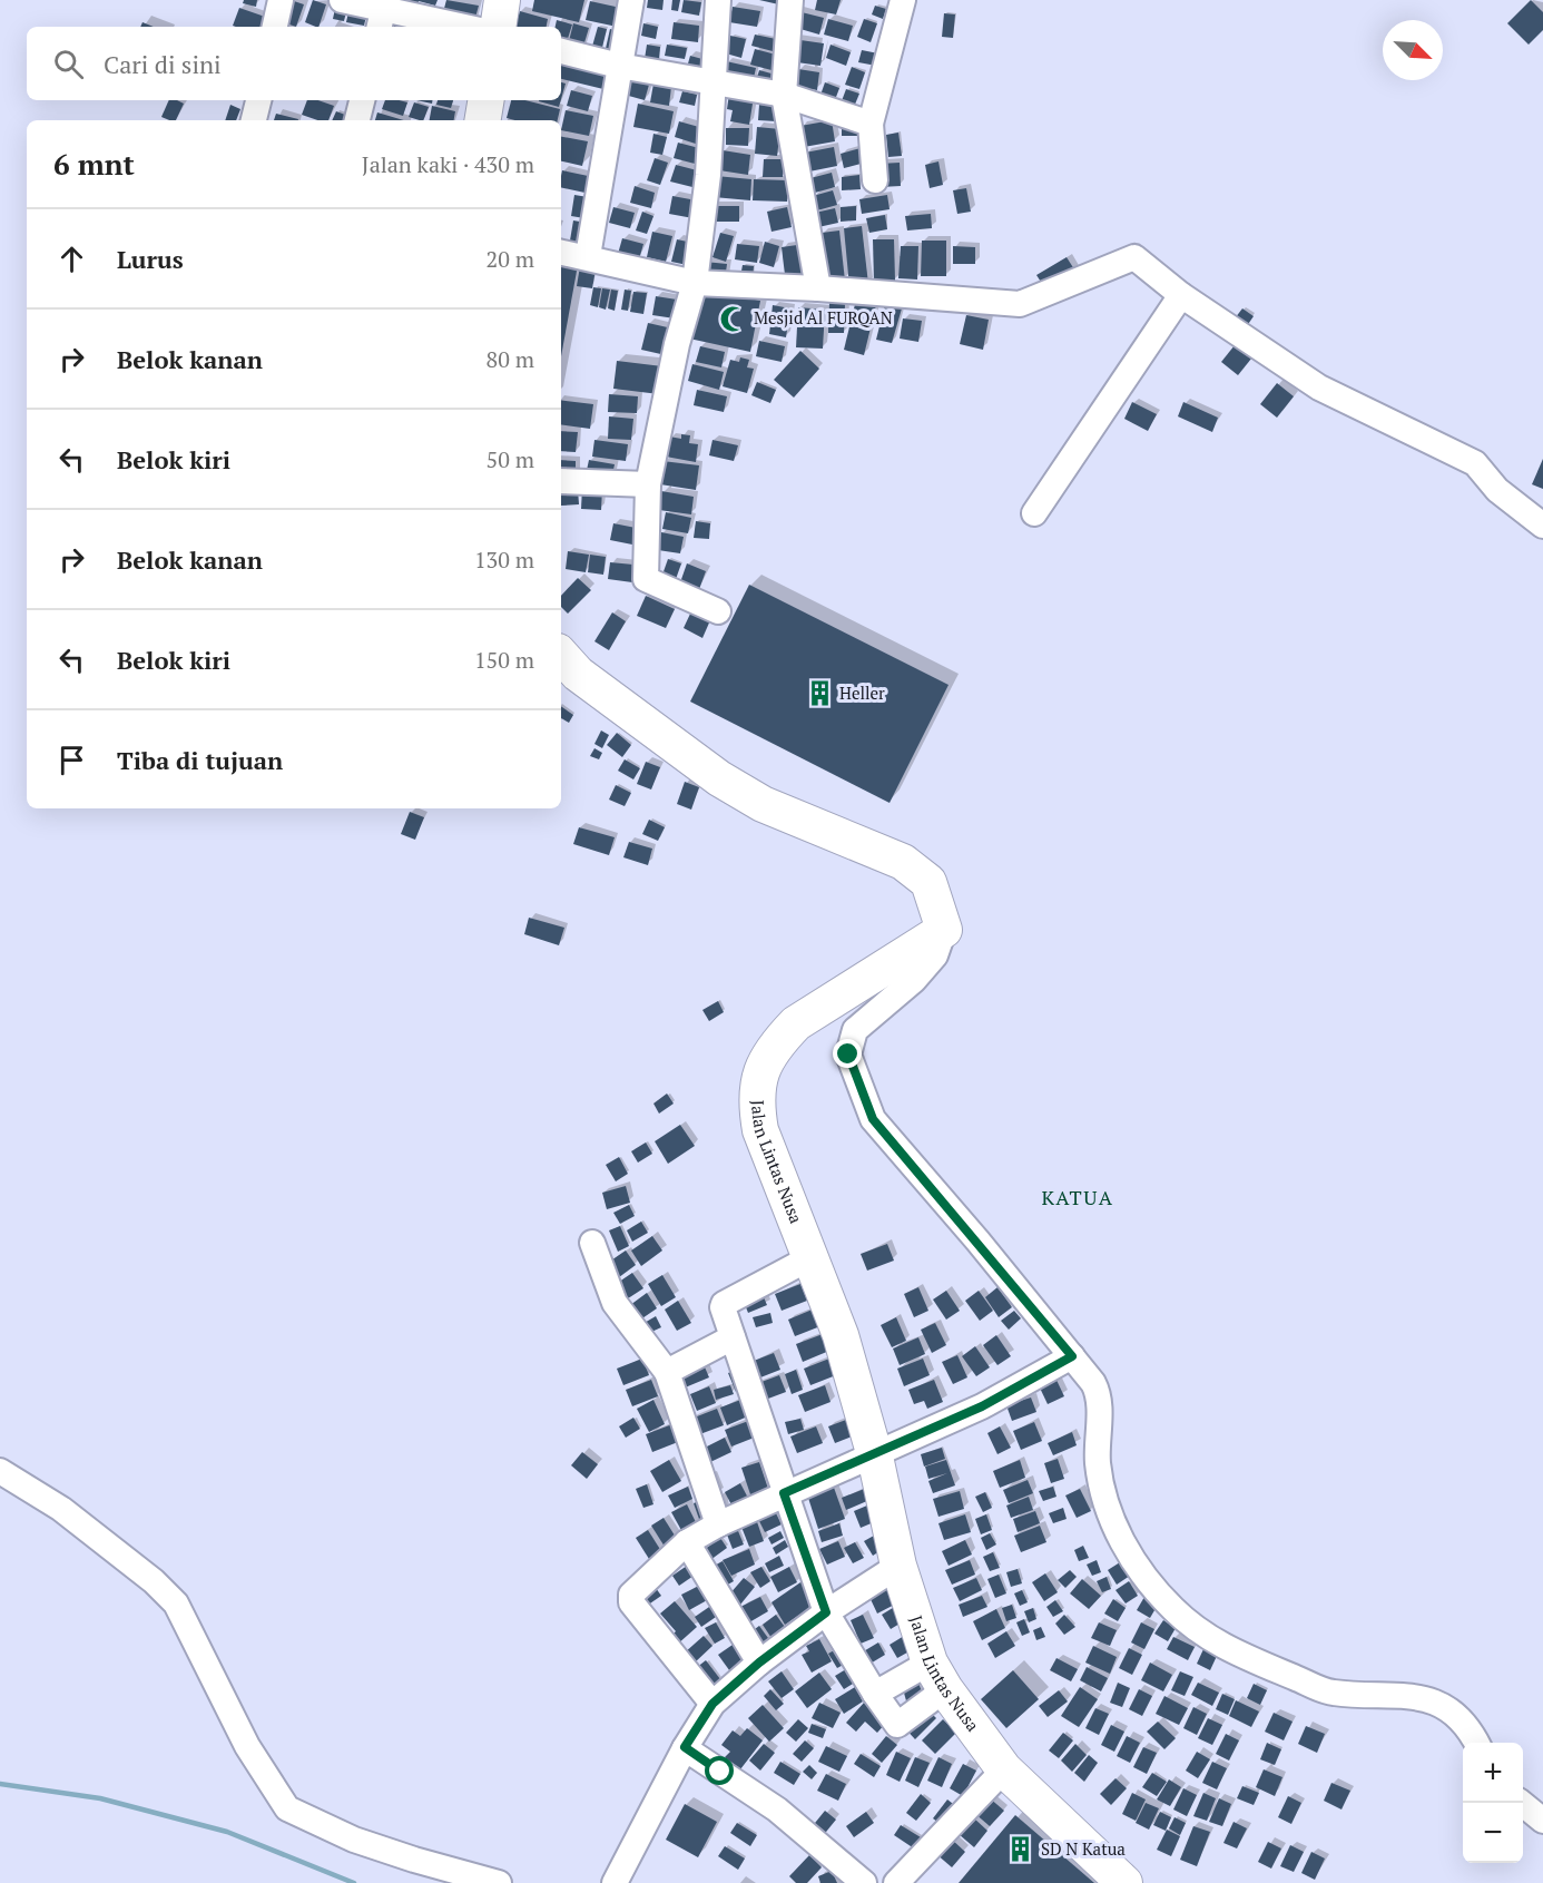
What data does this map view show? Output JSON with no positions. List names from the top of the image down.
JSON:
{
  "streets": {
    "highway": ["Jalan Lintas Nusa"]
  },
  "districts": ["KATUA"],
  "places": {
    "mosque": ["Mesjid Al FURQAN"],
    "building": ["Heller", "SD N Katua"]
  },
  "north": "bottom right",
  "page": {
    "search": "Cari di sini",
    "heading": ["6 mnt", "Jalan kaki · 430 m"],
    "list": [
      ["Lurus", "20 m"],
      ["Belok kanan", "80 m"],
      ["Belok kiri", "50 m"],
      ["Belok kanan", "130 m"],
      ["Belok kiri", "150 m"],
      "Tiba di tujuan"
    ],
    "map_buttons": ["+", "−"]
  }
}
